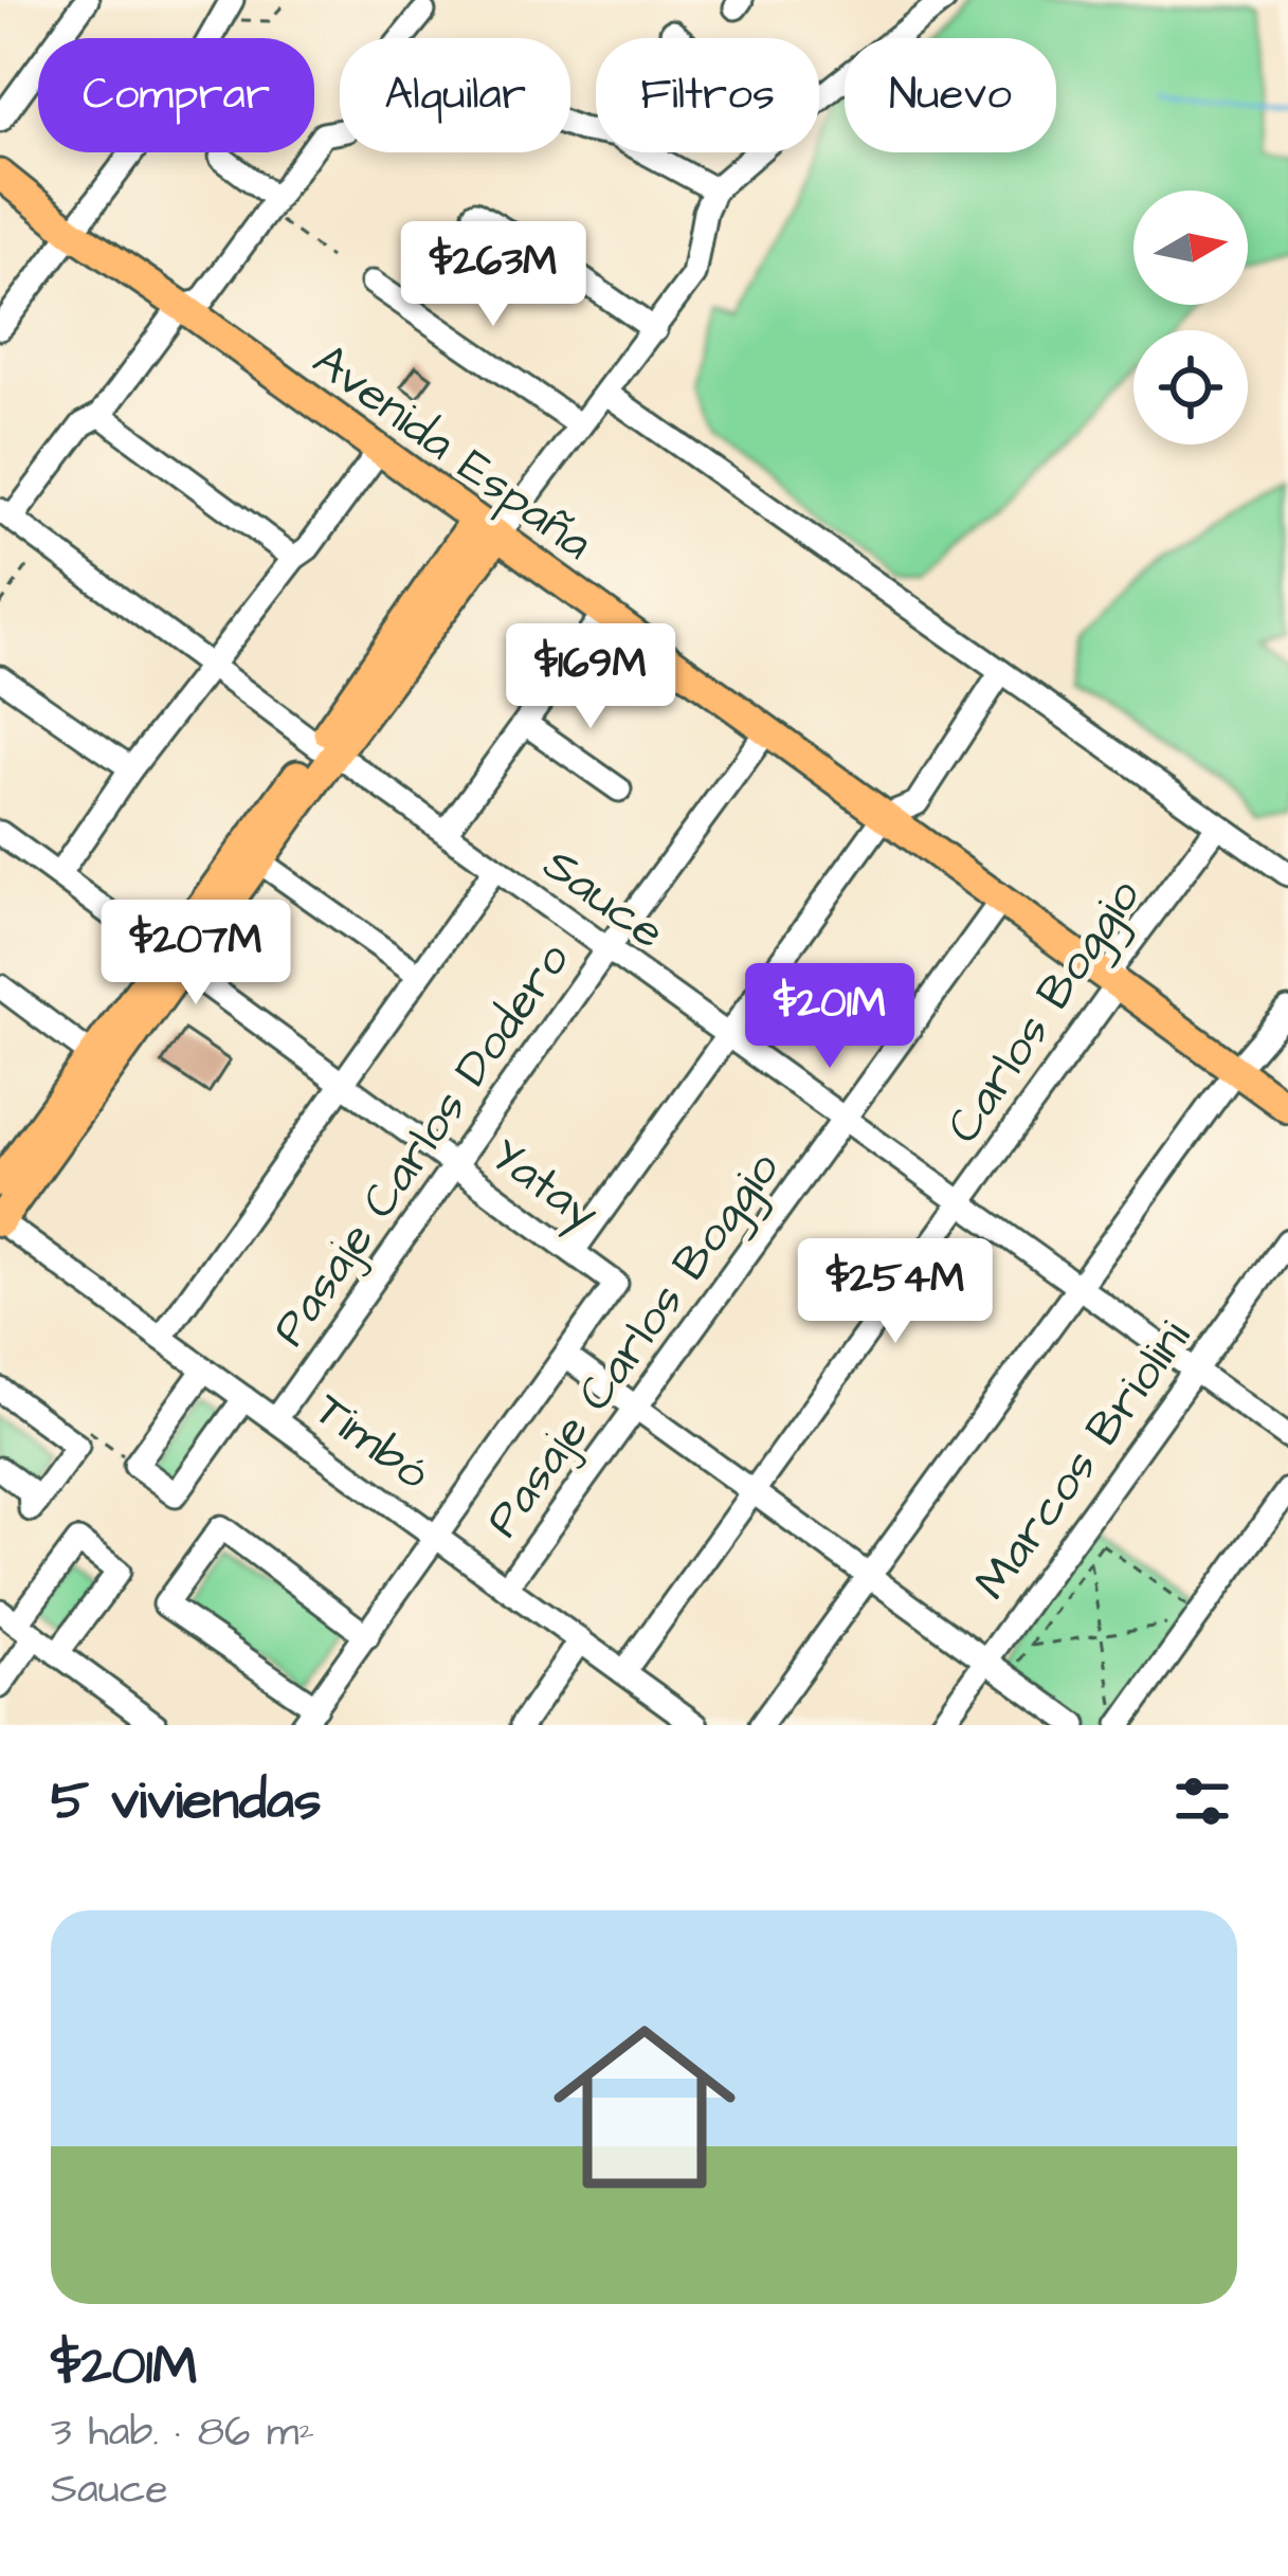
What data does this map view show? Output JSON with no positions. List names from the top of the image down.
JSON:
{
  "streets": {
    "main road": ["Avenida España"],
    "street": [
      "Sauce",
      "Carlos Boggio",
      "Pasaje Carlos Dodero",
      "Yatay",
      "Pasaje Carlos Boggio",
      "Timbó",
      "Marcos Briolini"
    ]
  },
  "crossings": [
    ["Avenida España", "Carlos Boggio"],
    ["Avenida España", "Pasaje Carlos Dodero"],
    ["Avenida España", "Pasaje Carlos Boggio"],
    ["Sauce", "Carlos Boggio"],
    ["Sauce", "Pasaje Carlos Dodero"],
    ["Sauce", "Pasaje Carlos Boggio"],
    ["Sauce", "Marcos Briolini"],
    ["Carlos Boggio", "Timbó"],
    ["Pasaje Carlos Dodero", "Yatay"],
    ["Pasaje Carlos Dodero", "Timbó"],
    ["Pasaje Carlos Boggio", "Timbó"]
  ],
  "north": "right",
  "page": {
    "chip": [
      "Comprar",
      "Alquilar",
      "Filtros",
      "Nuevo"
    ],
    "price": [
      "$263M",
      "$169M",
      "$207M",
      "$201M",
      "$254M"
    ],
    "heading": "5 viviendas",
    "list": [
      {
        "name": "$201M",
        "note": "3 hab. · 86 m² · Sauce"
      }
    ]
  }
}
